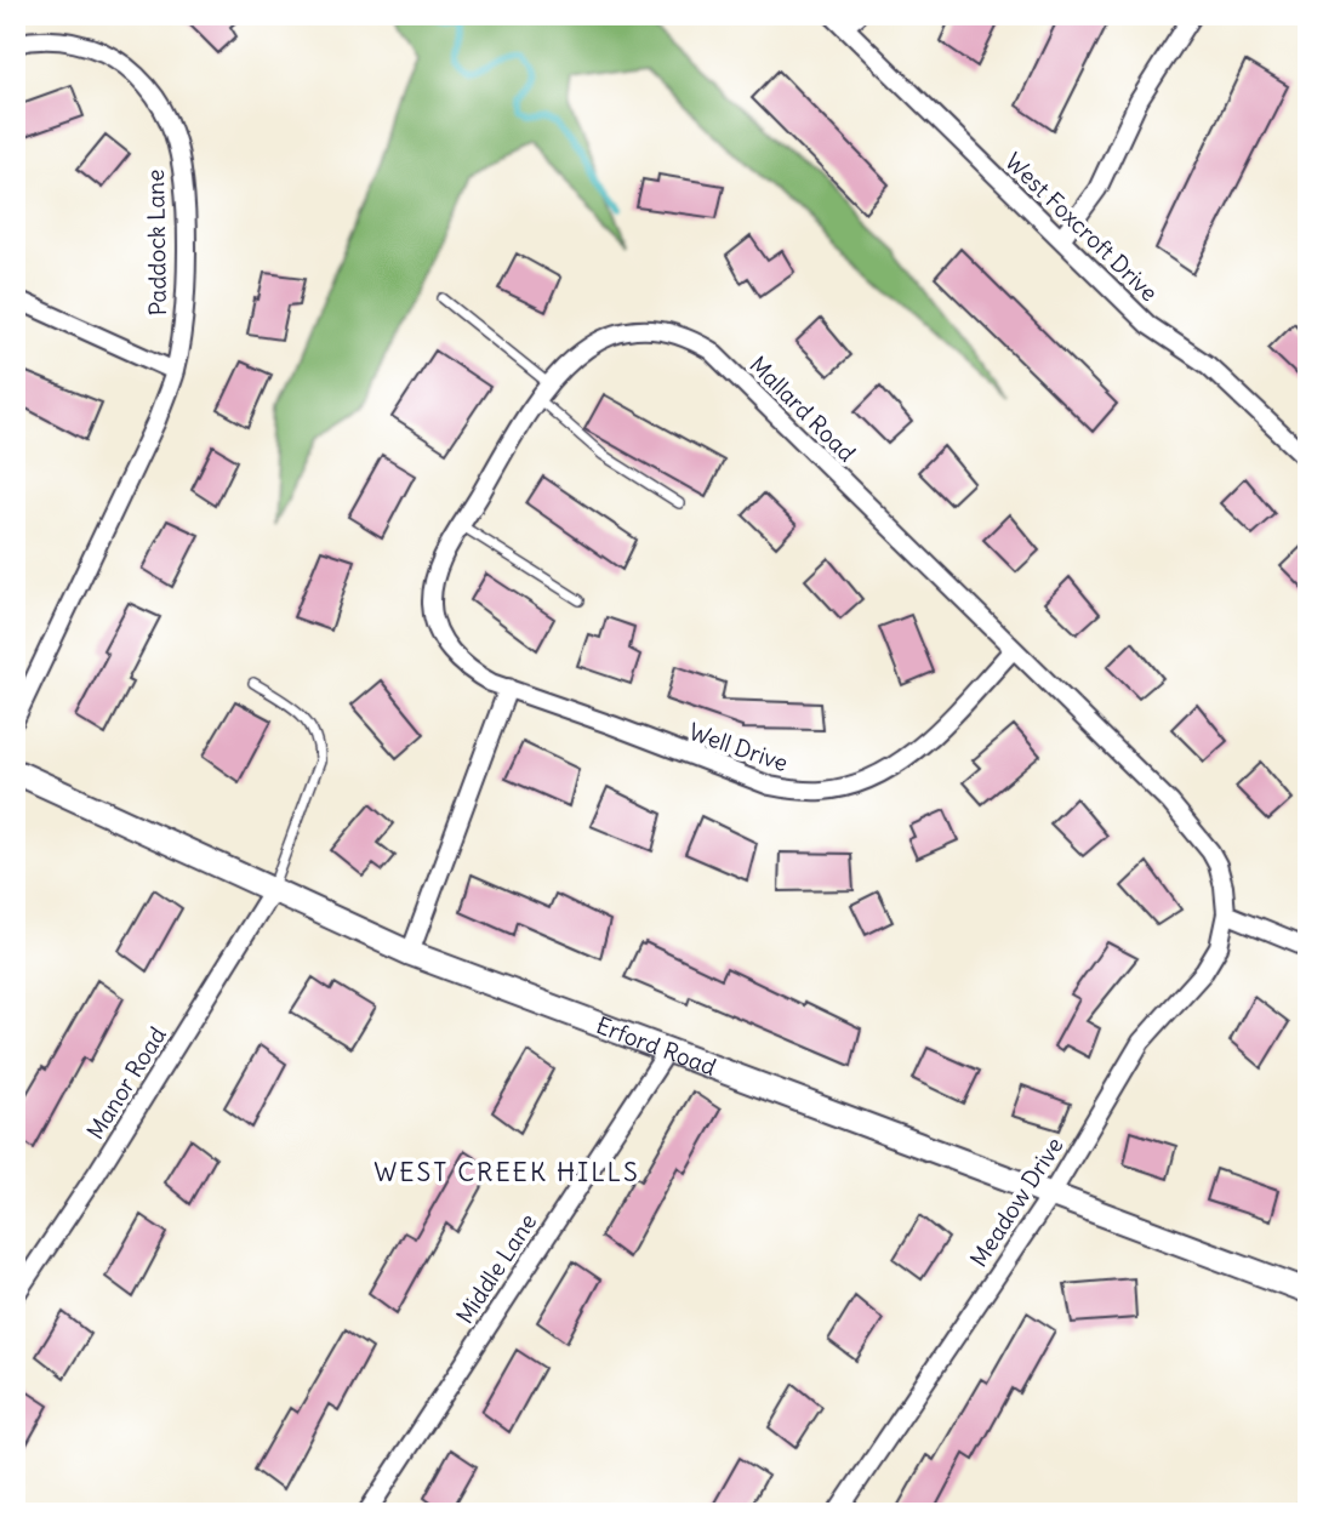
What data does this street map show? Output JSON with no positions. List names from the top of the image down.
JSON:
{
  "streets": {
    "street": [
      "West Foxcroft Drive",
      "Paddock Lane",
      "Mallard Road",
      "Well Drive",
      "Erford Road",
      "Manor Road",
      "Meadow Drive",
      "Middle Lane"
    ]
  },
  "crossings": [
    ["Mallard Road", "Well Drive"],
    ["Mallard Road", "Meadow Drive"],
    ["Erford Road", "Manor Road"],
    ["Erford Road", "Meadow Drive"],
    ["Erford Road", "Middle Lane"]
  ],
  "districts": ["WEST CREEK HILLS"]
}
